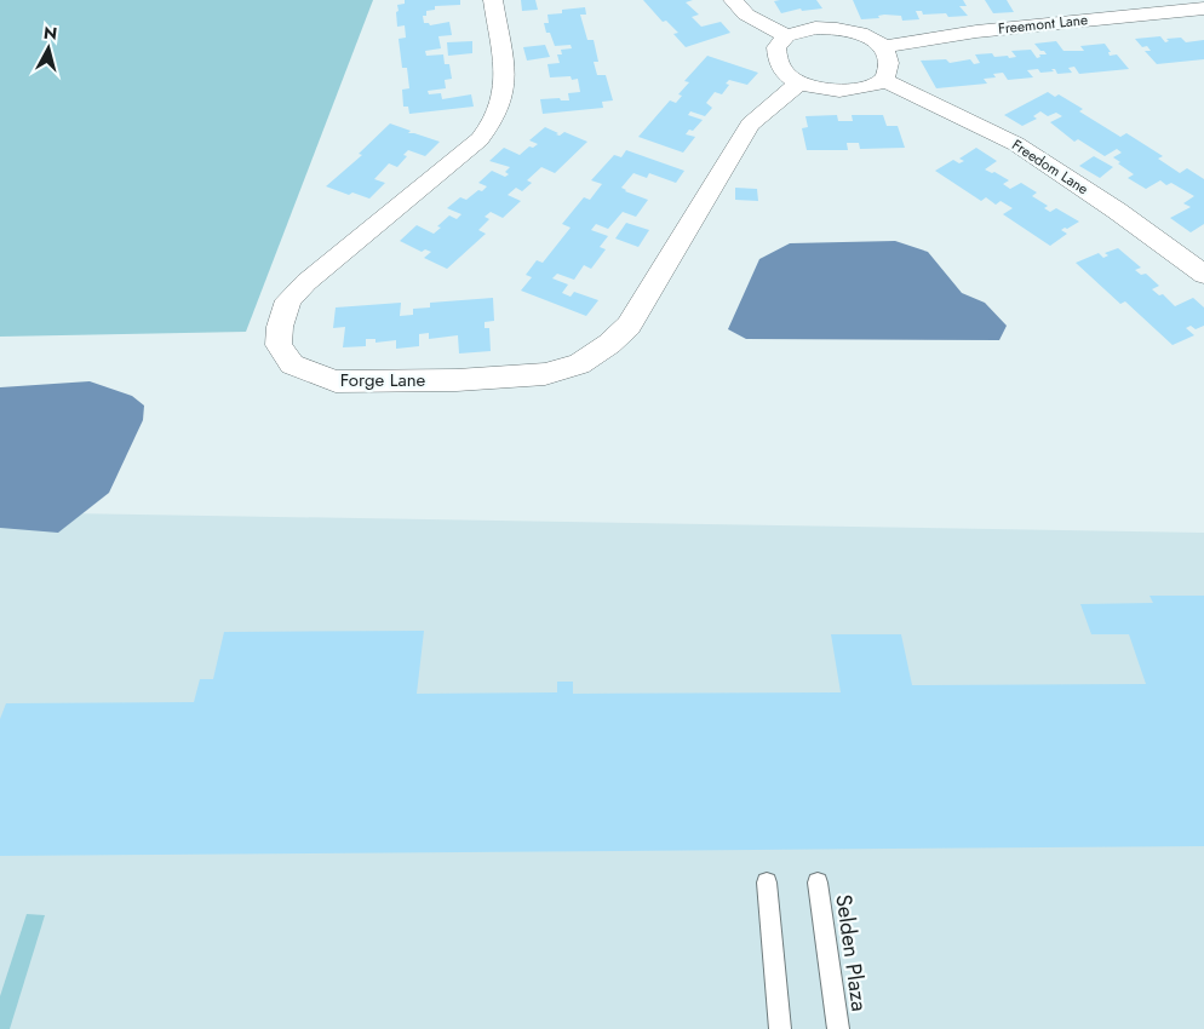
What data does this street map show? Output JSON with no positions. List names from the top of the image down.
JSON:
{
  "streets": {
    "street": ["Freemont Lane", "Freedom Lane", "Forge Lane"],
    "lane": ["Selden Plaza"]
  },
  "north": "top"
}
